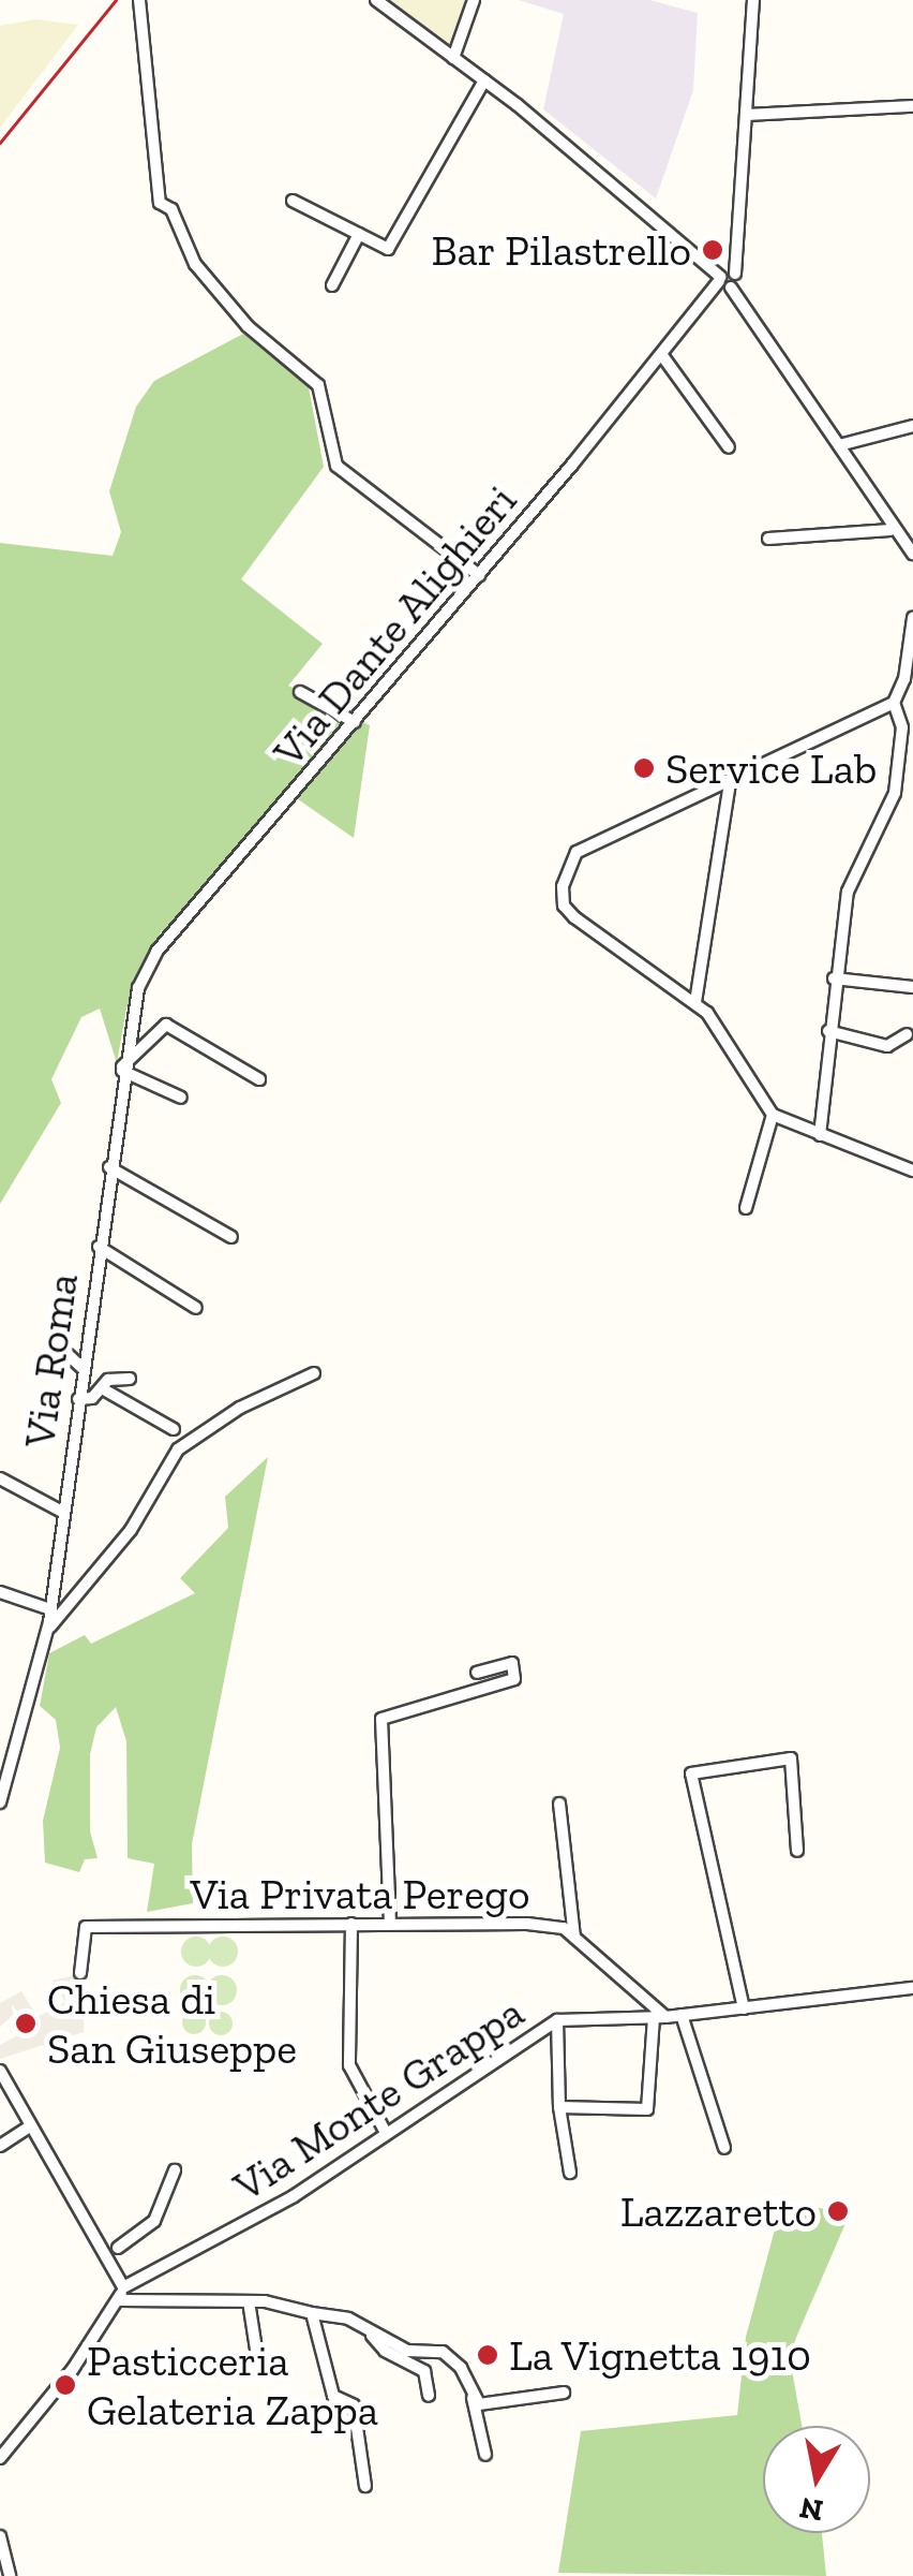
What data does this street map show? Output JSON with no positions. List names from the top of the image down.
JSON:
{
  "streets": {
    "street": [
      "Via Dante Alighieri",
      "Via Roma",
      "Via Privata Perego",
      "Via Monte Grappa"
    ]
  },
  "crossings": [
    ["Via Dante Alighieri", "Via Roma"],
    ["Via Privata Perego", "Via Monte Grappa"]
  ],
  "places": [
    "Bar Pilastrello",
    "Service Lab",
    "Chiesa di San Giuseppe",
    "Lazzaretto",
    "La Vignetta 1910",
    "Pasticceria Gelateria Zappa"
  ],
  "north": "bottom"
}
